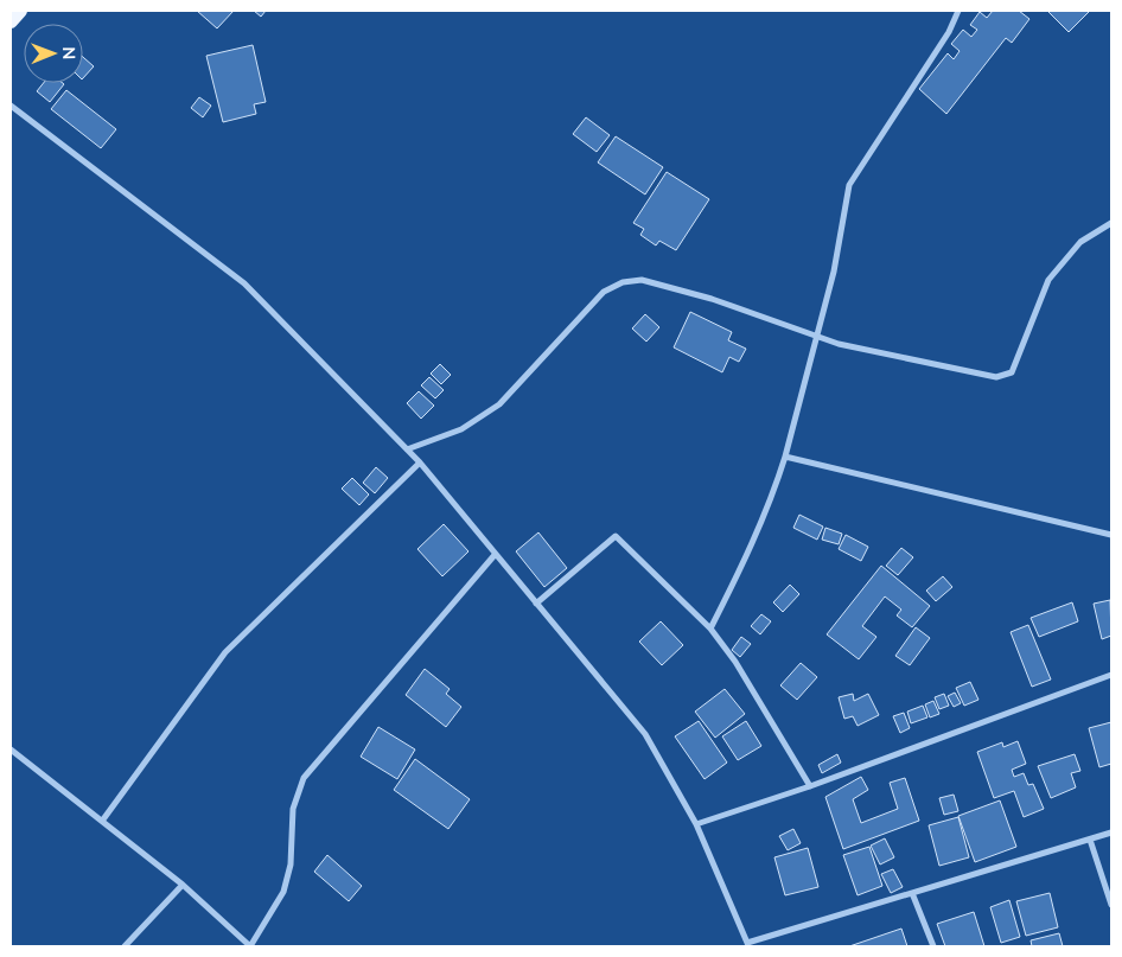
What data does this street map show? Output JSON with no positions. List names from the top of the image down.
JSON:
{
  "north": "right"
}
